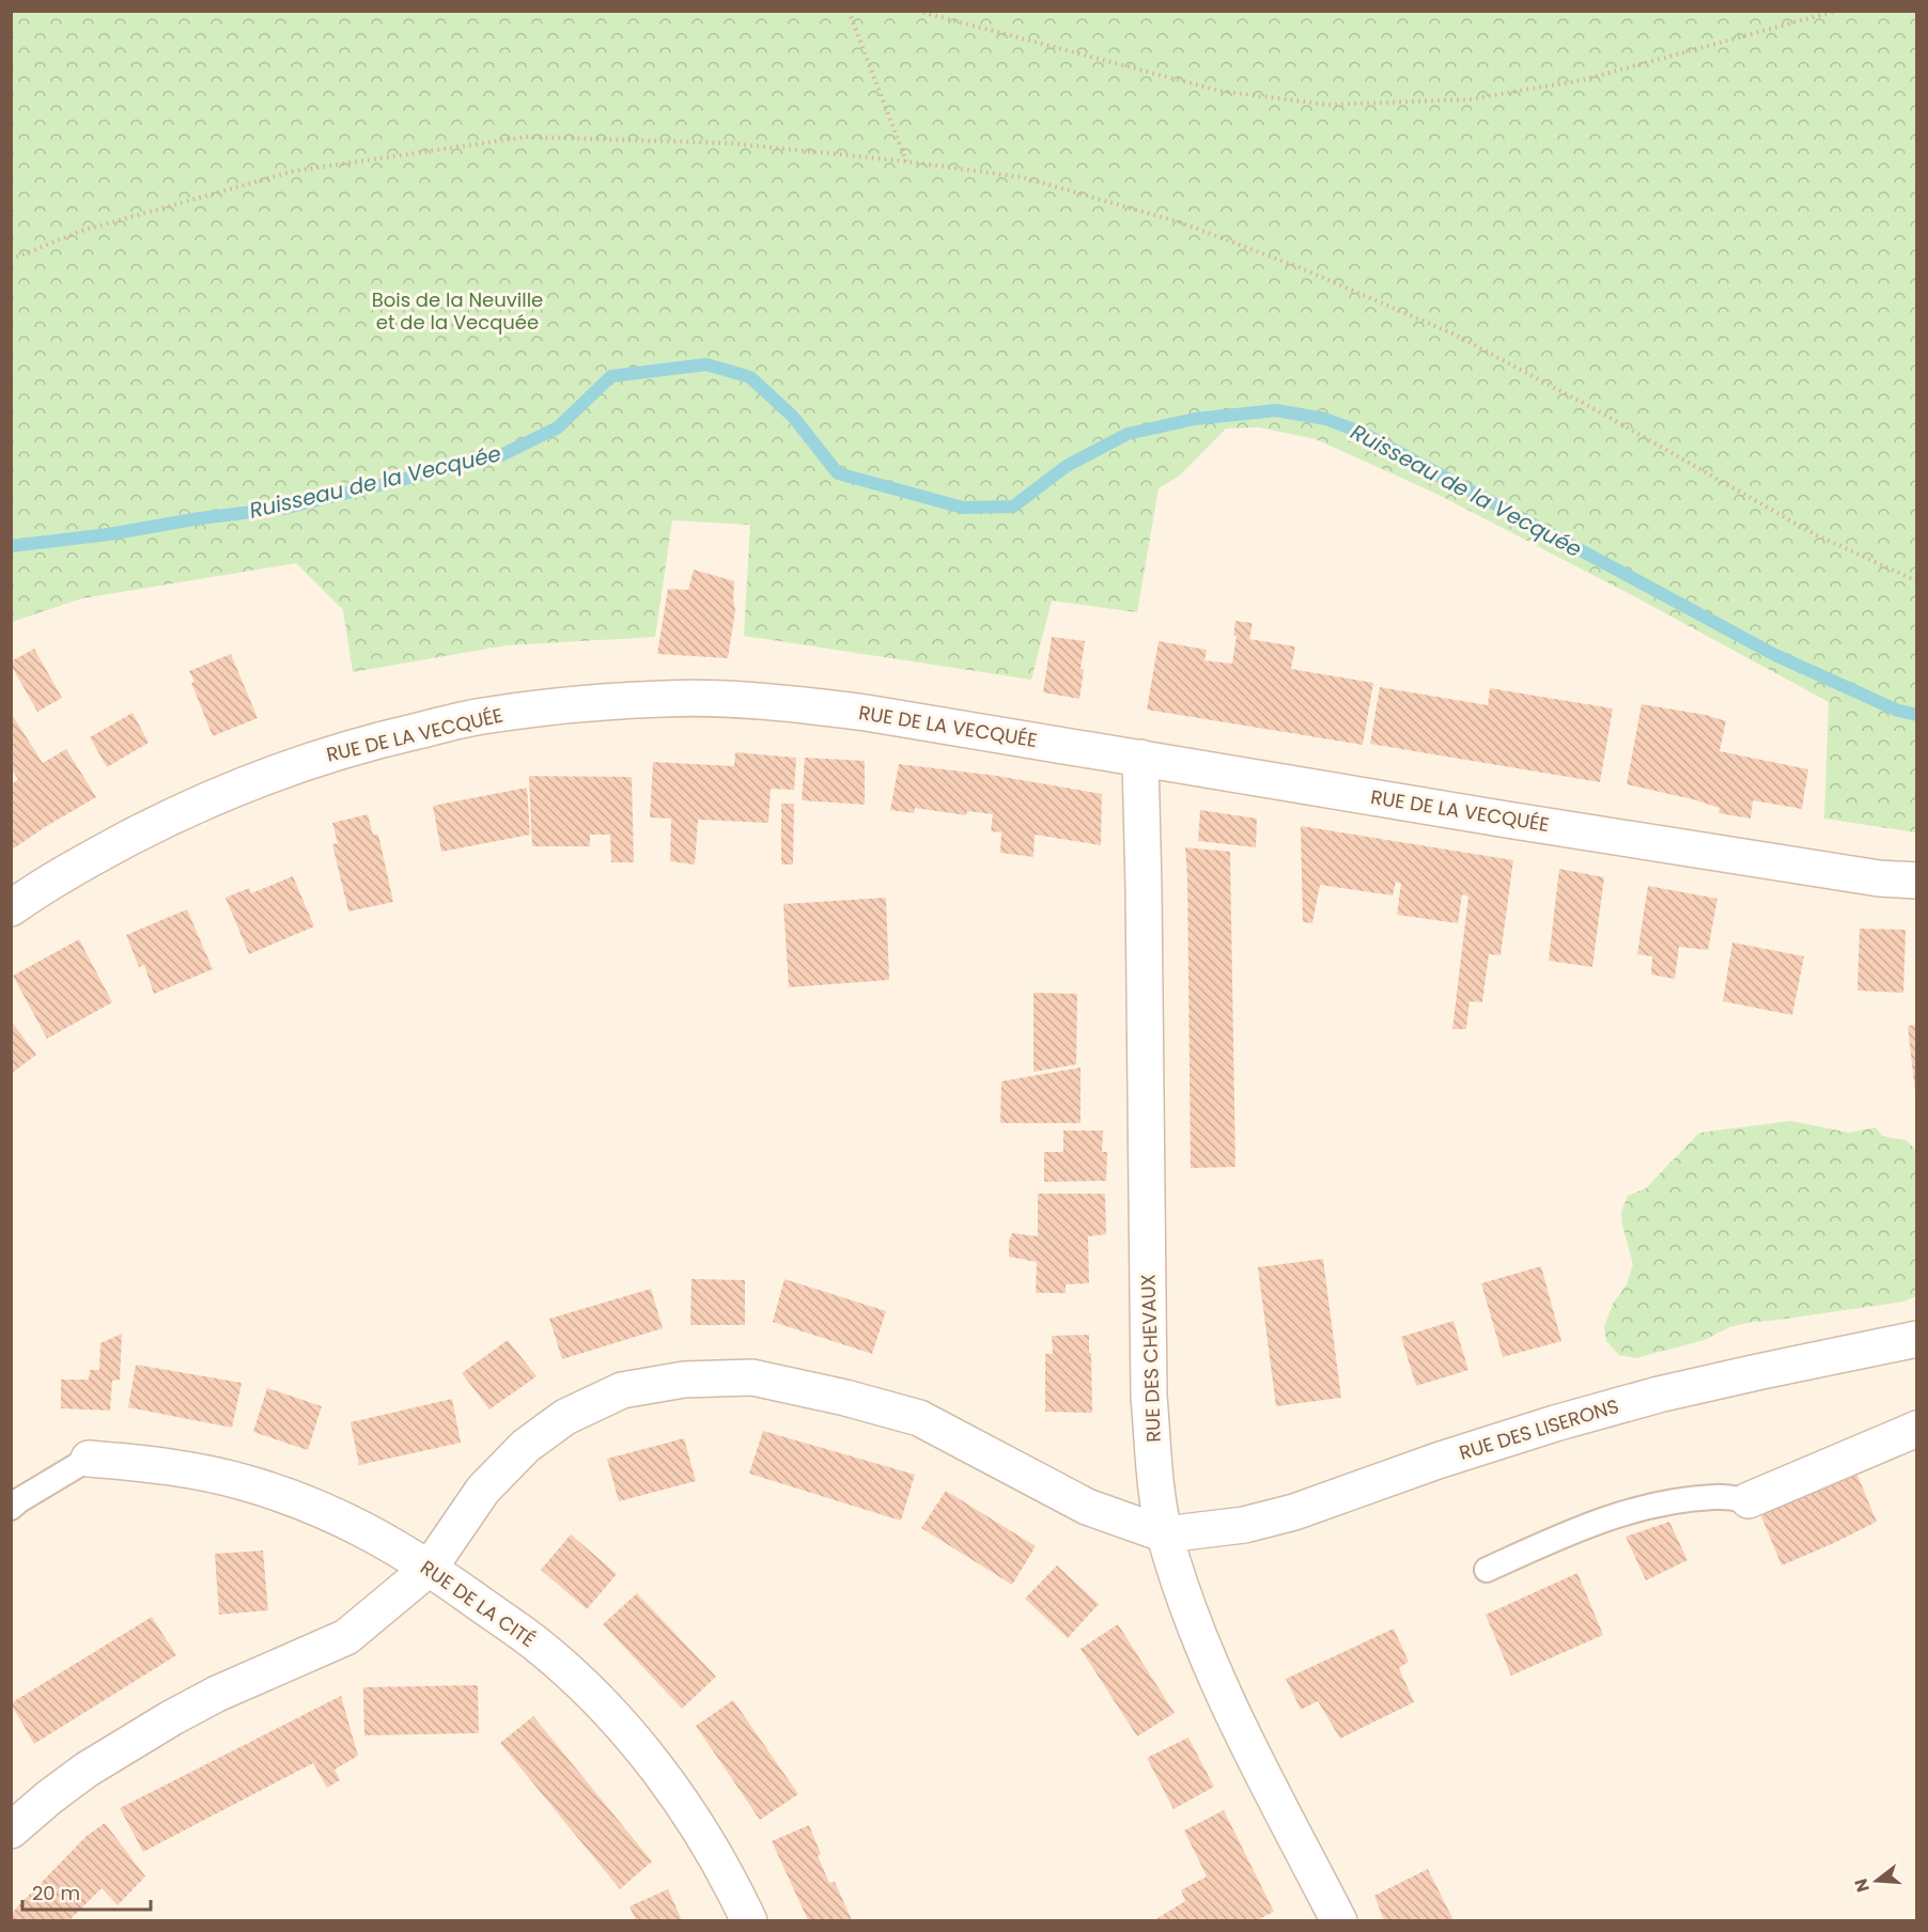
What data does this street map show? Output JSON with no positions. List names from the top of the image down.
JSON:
{
  "streets": {
    "street": [
      "RUE DE LA VECQUÉE",
      "RUE DES CHEVAUX",
      "RUE DES LISERONS",
      "RUE DE LA CITÉ"
    ]
  },
  "crossings": [
    ["RUE DE LA VECQUÉE", "RUE DES CHEVAUX"],
    ["RUE DES CHEVAUX", "RUE DES LISERONS"]
  ],
  "water": ["Ruisseau de la Vecquée"],
  "parks": ["Bois de la Neuville et de la Vecquée"],
  "scale_bar": "20 m",
  "north": "left"
}
